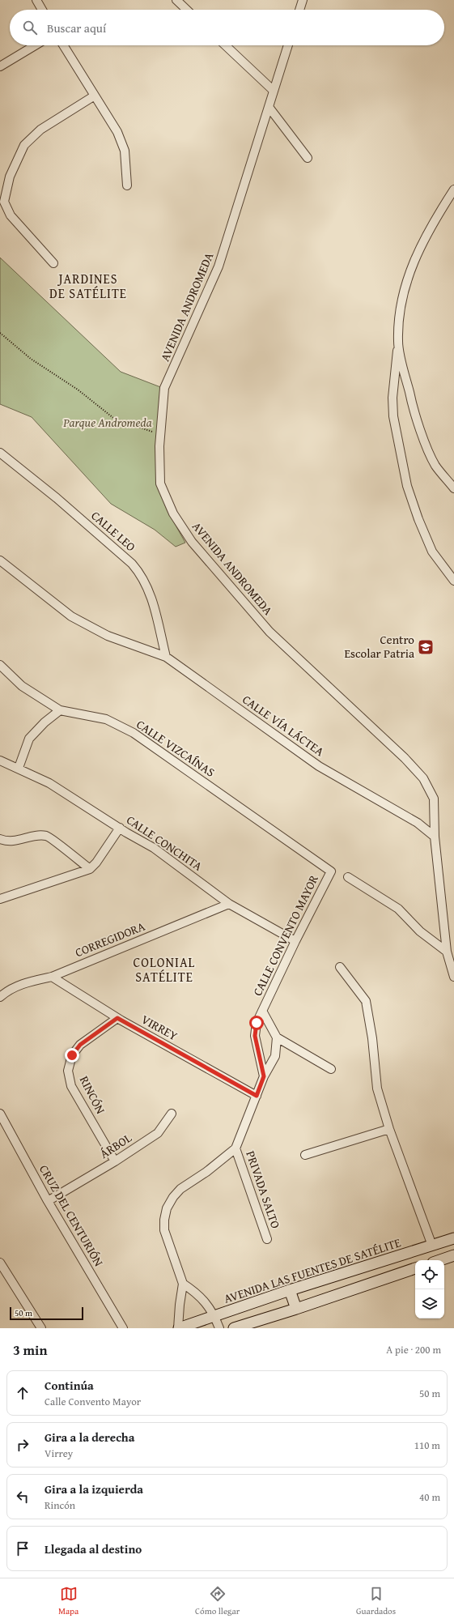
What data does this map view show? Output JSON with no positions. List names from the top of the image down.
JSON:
{
  "streets": {
    "main road": ["AVENIDA LAS FUENTES DE SATÉLITE"],
    "street": [
      "AVENIDA ANDROMEDA",
      "CALLE LEO",
      "CALLE VÍA LÁCTEA",
      "CALLE VIZCAÍNAS",
      "CALLE CONCHITA",
      "CALLE CONVENTO MAYOR",
      "CORREGIDORA",
      "VIRREY",
      "RINCÓN",
      "ÁRBOL",
      "PRIVADA SALTO",
      "CRUZ DEL CENTURIÓN"
    ]
  },
  "crossings": [
    ["AVENIDA ANDROMEDA", "CALLE VÍA LÁCTEA"],
    ["CALLE LEO", "CALLE VÍA LÁCTEA"],
    ["CALLE VIZCAÍNAS", "CALLE CONVENTO MAYOR"],
    ["CALLE CONCHITA", "CALLE CONVENTO MAYOR"],
    ["CALLE CONCHITA", "CORREGIDORA"],
    ["CORREGIDORA", "VIRREY"],
    ["VIRREY", "RINCÓN"],
    ["RINCÓN", "ÁRBOL"],
    ["ÁRBOL", "CRUZ DEL CENTURIÓN"]
  ],
  "districts": ["JARDINES DE SATÉLITE", "COLONIAL SATÉLITE"],
  "parks": ["Parque Andromeda"],
  "places": {
    "school or university": ["Centro Escolar Patria"]
  },
  "scale_bar": "50 m",
  "page": {
    "search": "Buscar aquí",
    "scale": "50 m",
    "heading": ["3 min", "A pie · 200 m"],
    "list": [
      ["Continúa", "Calle Convento Mayor", "50 m"],
      ["Gira a la derecha", "Virrey", "110 m"],
      ["Gira a la izquierda", "Rincón", "40 m"],
      "Llegada al destino"
    ],
    "nav": ["Mapa", "Cómo llegar", "Guardados"]
  }
}
